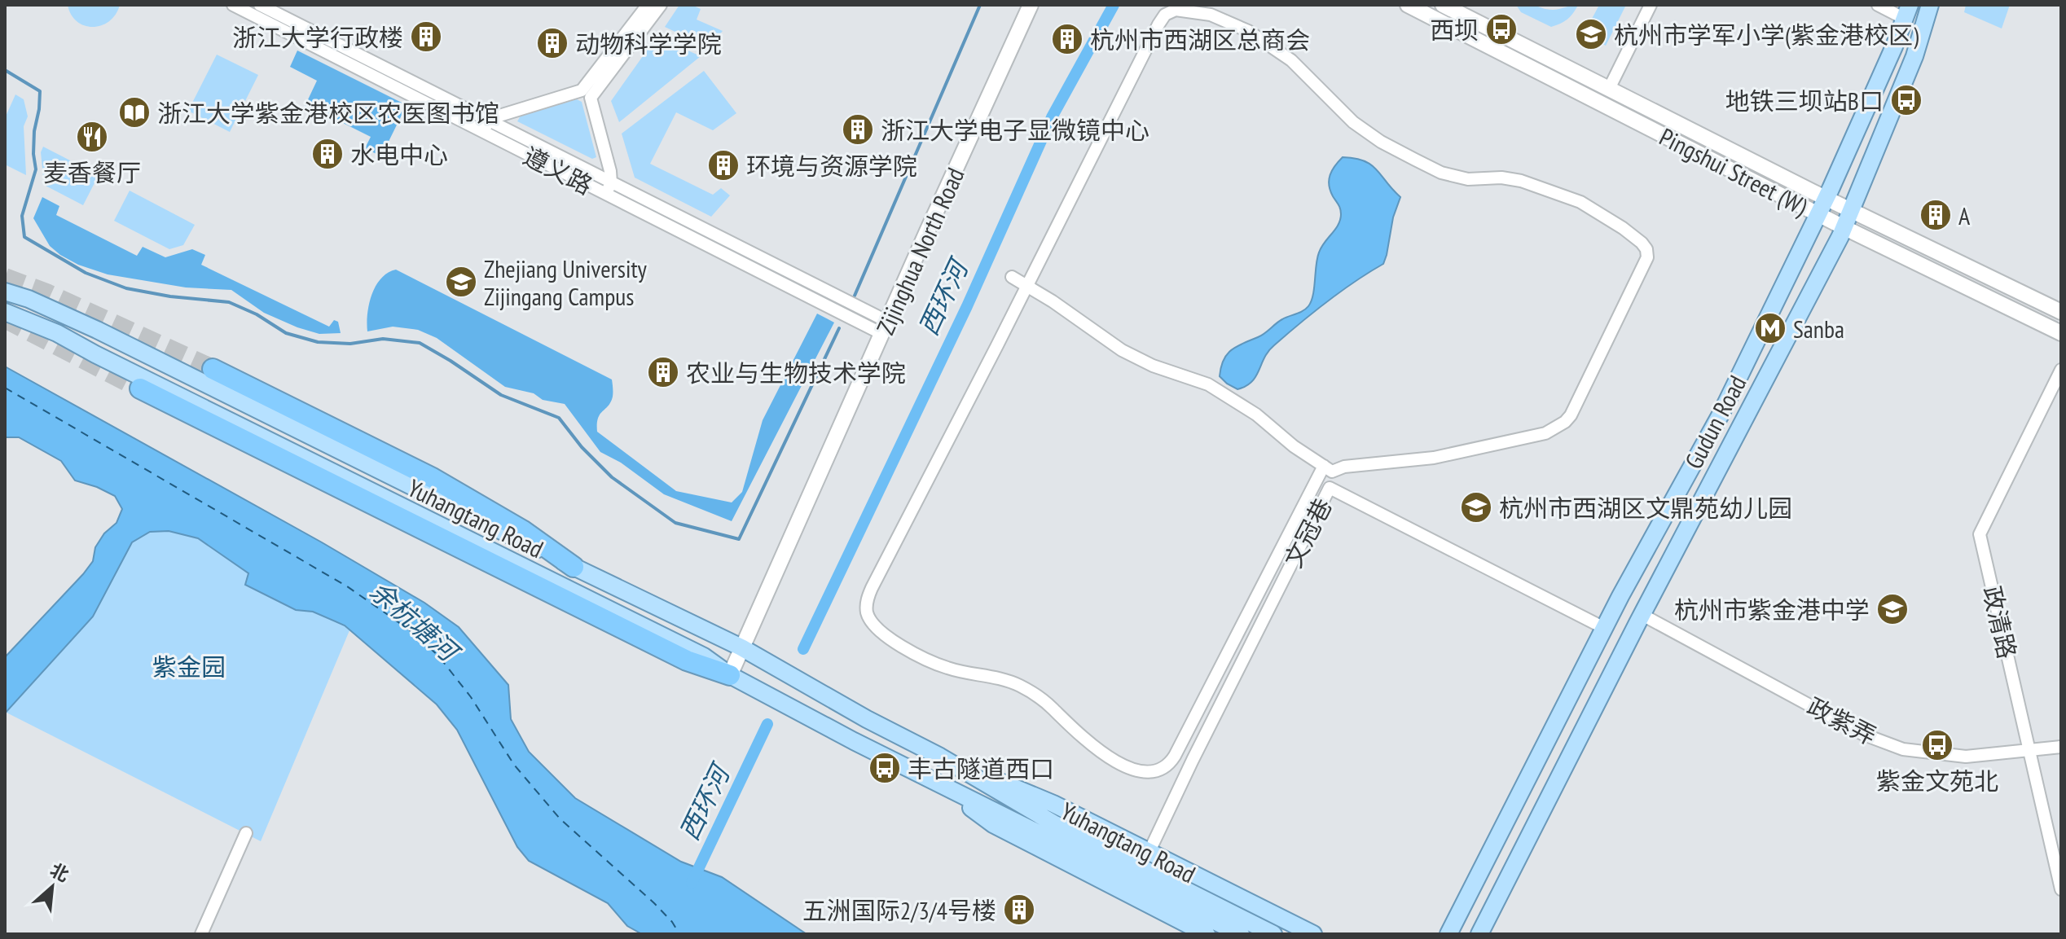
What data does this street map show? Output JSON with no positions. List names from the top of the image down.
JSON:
{
  "streets": {
    "main road": [
      "Pingshui Street (W)",
      "Zijinghua North Road",
      "Gudun Road",
      "Yuhangtang Road"
    ],
    "street": [
      "遵义路",
      "文冠巷",
      "政清路",
      "政紫弄"
    ]
  },
  "crossings": [
    ["遵义路", "Zijinghua North Road"],
    ["Pingshui Street (W)", "Gudun Road"],
    ["Zijinghua North Road", "Yuhangtang Road"],
    ["Gudun Road", "文冠巷"],
    ["Gudun Road", "政紫弄"],
    ["Yuhangtang Road", "文冠巷"],
    ["政清路", "政紫弄"]
  ],
  "water": ["西环河", "余杭塘河"],
  "parks": ["紫金园"],
  "places": {
    "bus stop": [
      "西坝",
      "地铁三坝站B口",
      "紫金文苑北",
      "丰古隧道西口"
    ],
    "school or university": [
      "杭州市学军小学(紫金港校区)",
      "Zhejiang University Zijingang Campus",
      "杭州市西湖区文鼎苑幼儿园",
      "杭州市紫金港中学"
    ],
    "building": [
      "浙江大学行政楼",
      "杭州市西湖区总商会",
      "动物科学学院",
      "浙江大学电子显微镜中心",
      "水电中心",
      "环境与资源学院",
      "A",
      "农业与生物技术学院",
      "五洲国际2/3/4号楼"
    ],
    "library": ["浙江大学紫金港校区农医图书馆"],
    "restaurant": ["麦香餐厅"],
    "metro station": ["Sanba"]
  },
  "north": "top right"
}
